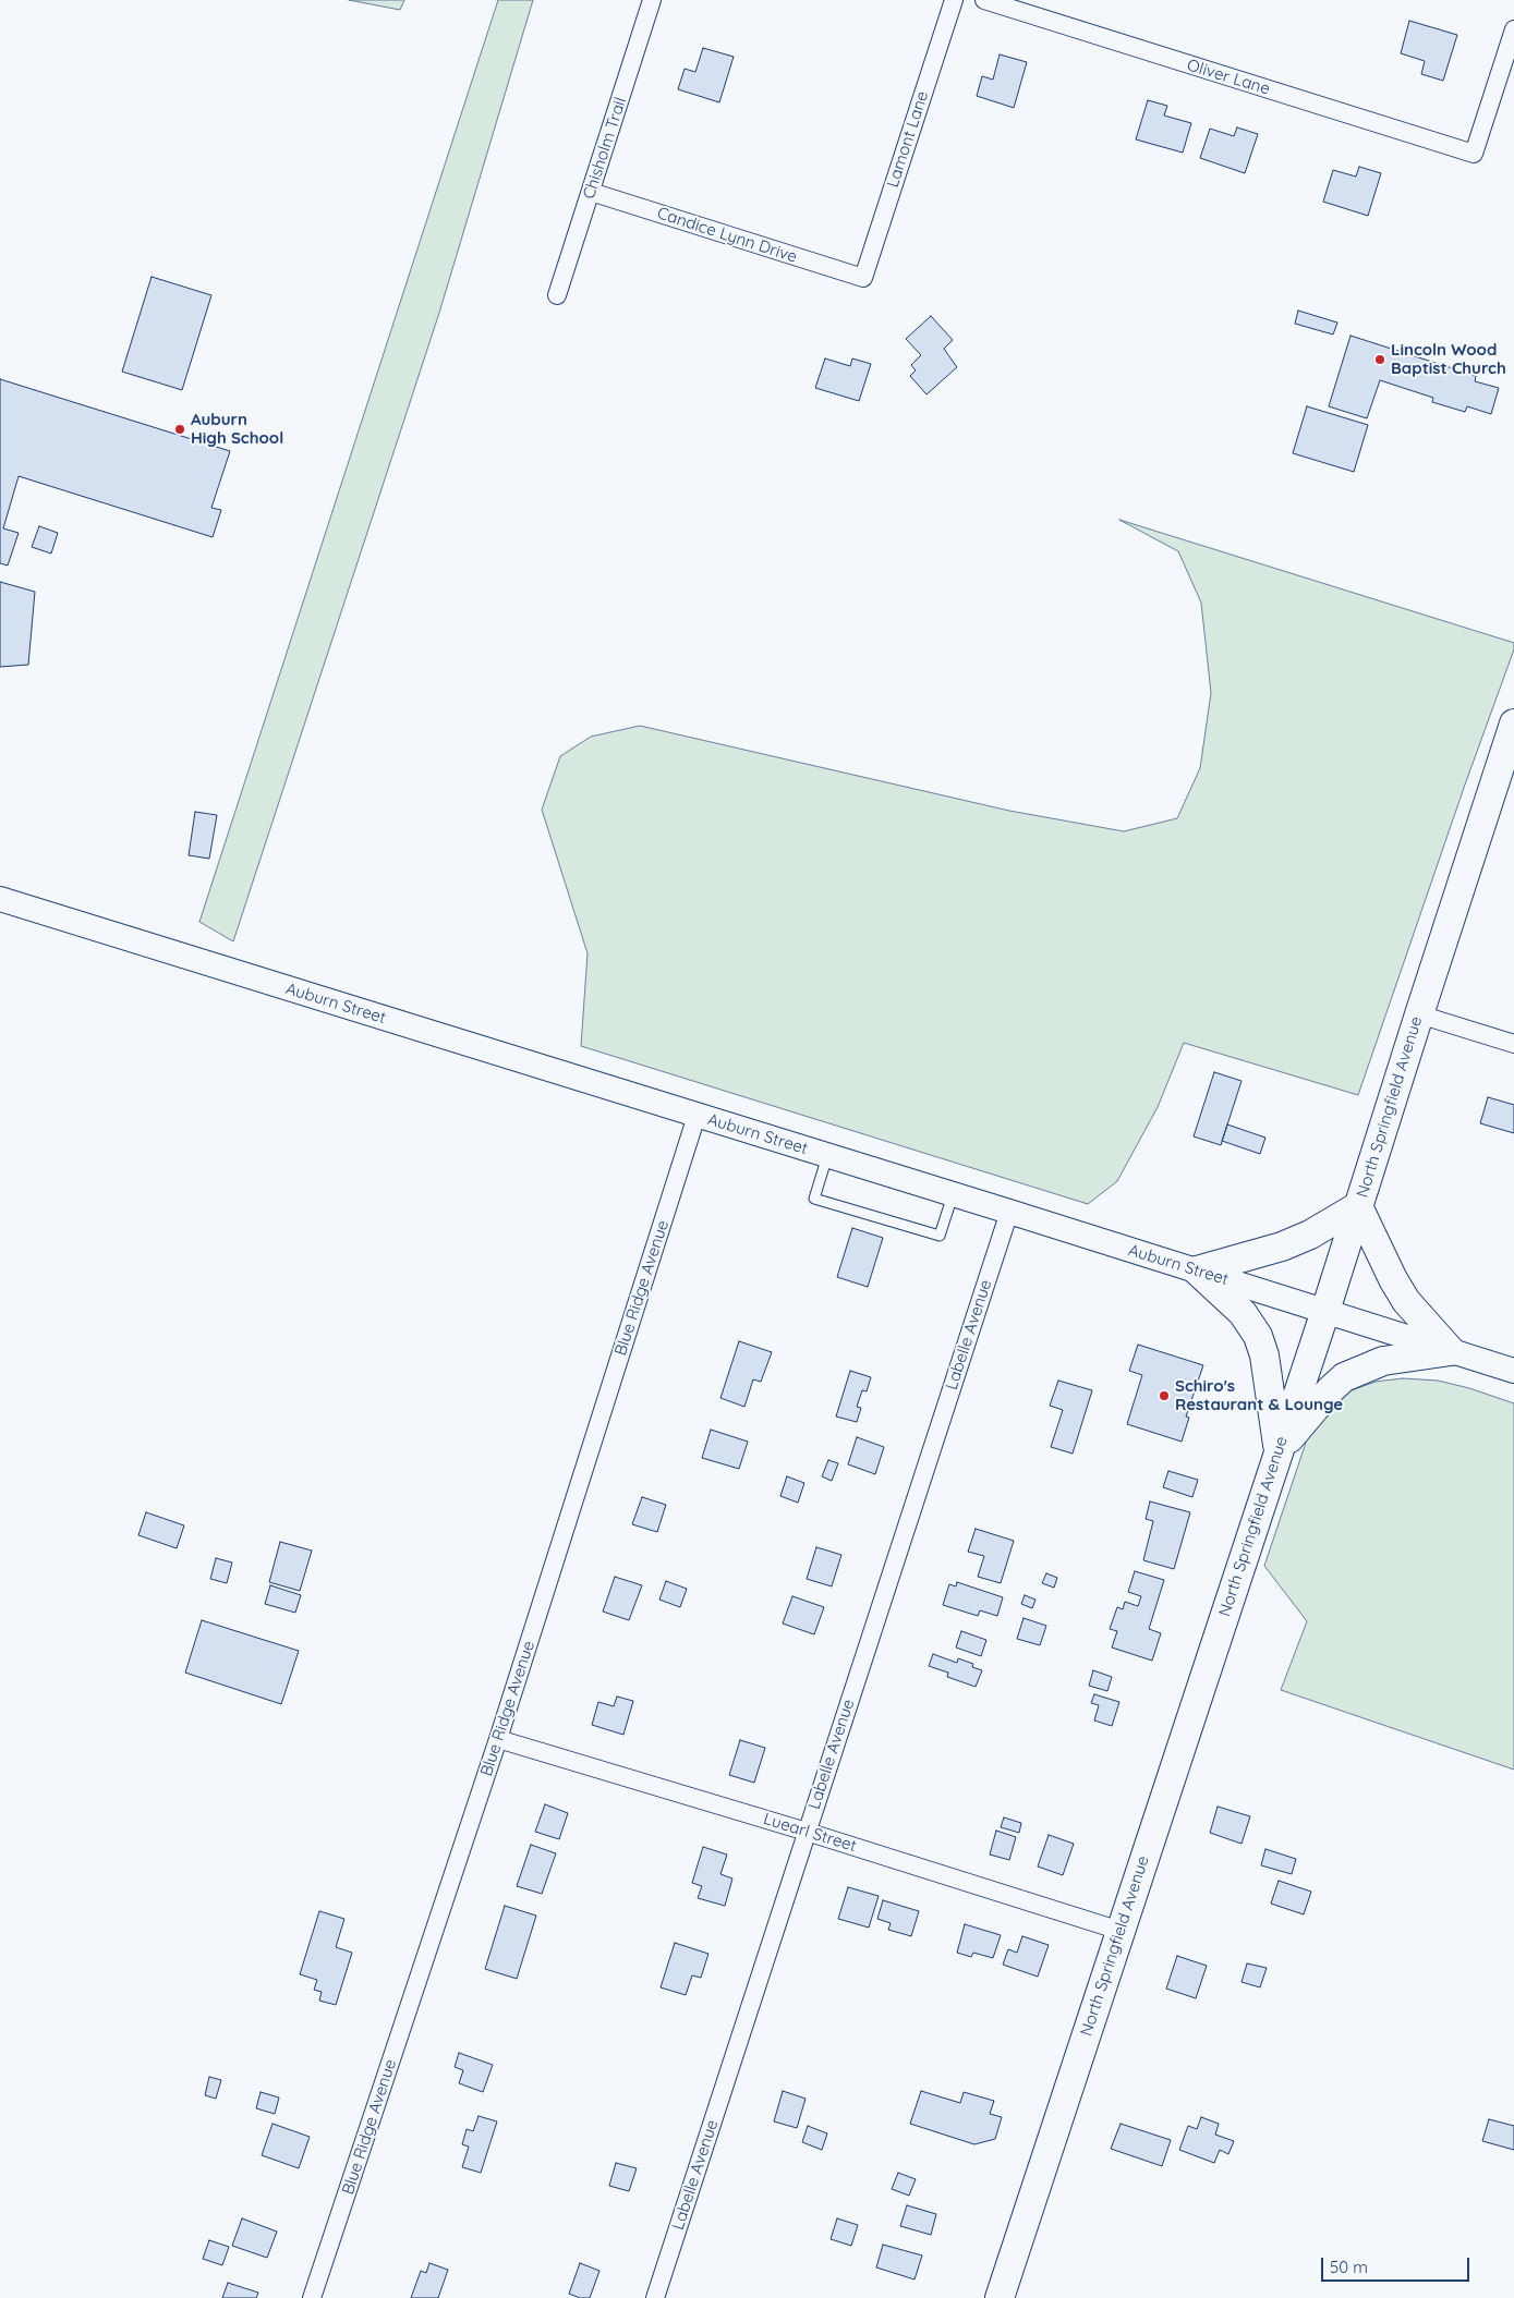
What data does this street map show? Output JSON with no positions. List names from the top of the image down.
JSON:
{
  "streets": {
    "main road": ["Auburn Street", "North Springfield Avenue"],
    "street": [
      "Oliver Lane",
      "Lamont Lane",
      "Chisholm Trail",
      "Candice Lynn Drive",
      "Blue Ridge Avenue",
      "Labelle Avenue",
      "Luearl Street"
    ]
  },
  "crossings": [
    ["Lamont Lane", "Candice Lynn Drive"],
    ["Chisholm Trail", "Candice Lynn Drive"],
    ["Auburn Street", "North Springfield Avenue"],
    ["Auburn Street", "Blue Ridge Avenue"],
    ["Auburn Street", "Labelle Avenue"],
    ["North Springfield Avenue", "Luearl Street"],
    ["Blue Ridge Avenue", "Luearl Street"],
    ["Labelle Avenue", "Luearl Street"]
  ],
  "places": ["Lincoln Wood Baptist Church", "Auburn High School", "Schiro's Restaurant & Lounge"],
  "scale_bar": "50 m"
}
